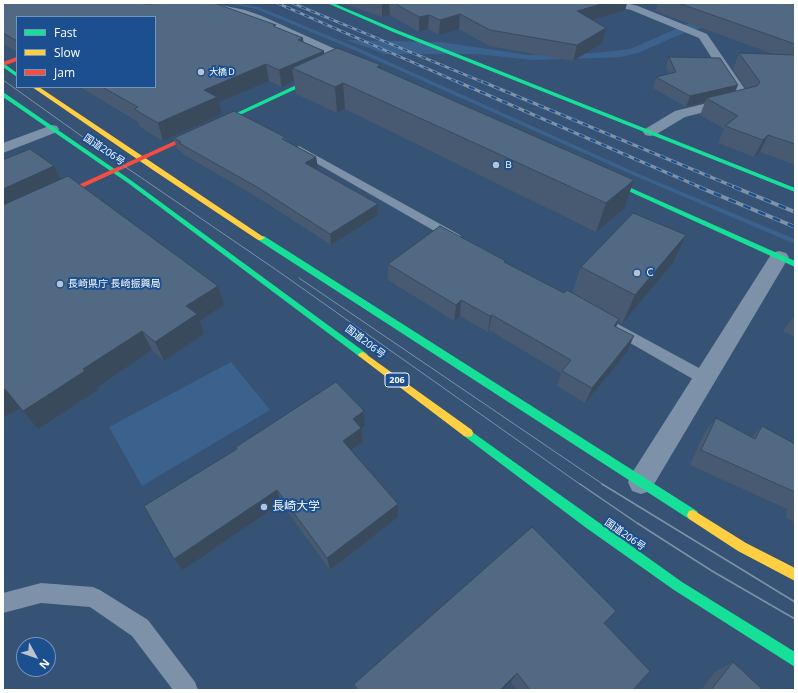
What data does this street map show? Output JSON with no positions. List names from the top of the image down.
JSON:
{
  "streets": {
    "main road": ["国道206号", "206"]
  },
  "places": [
    "大橋Ｄ",
    "Ｂ",
    "Ｃ",
    "長崎県庁 長崎振興局",
    "長崎大学"
  ],
  "legend": ["Fast", "Slow", "Jam"],
  "north": "bottom right"
}
